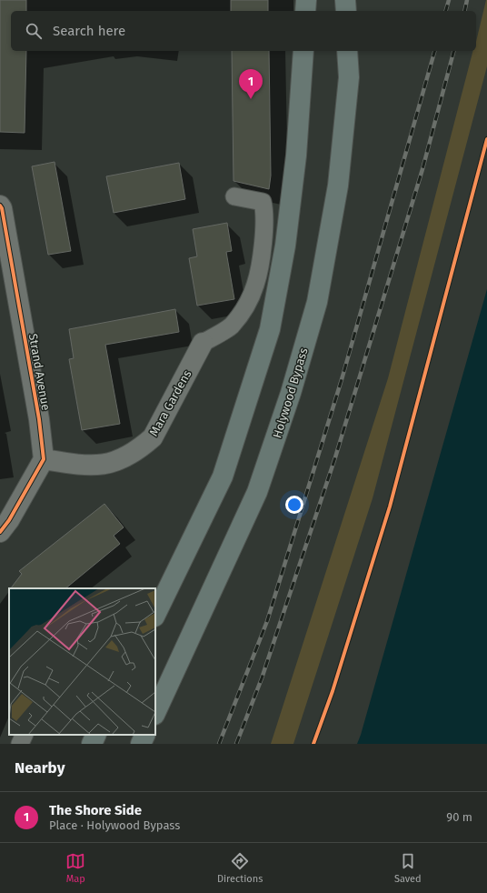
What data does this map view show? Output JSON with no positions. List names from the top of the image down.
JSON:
{
  "streets": {
    "highway": ["Holywood Bypass"],
    "street": ["Strand Avenue", "Mara Gardens"]
  },
  "crossings": [
    ["Strand Avenue", "Mara Gardens"]
  ],
  "page": {
    "search": "Search here",
    "pins": "1",
    "heading": "Nearby",
    "list": [
      {
        "mark": "1",
        "name": "The Shore Side",
        "note": "Place · Holywood Bypass",
        "value": "90 m"
      }
    ],
    "nav": ["Map", "Directions", "Saved"]
  }
}
